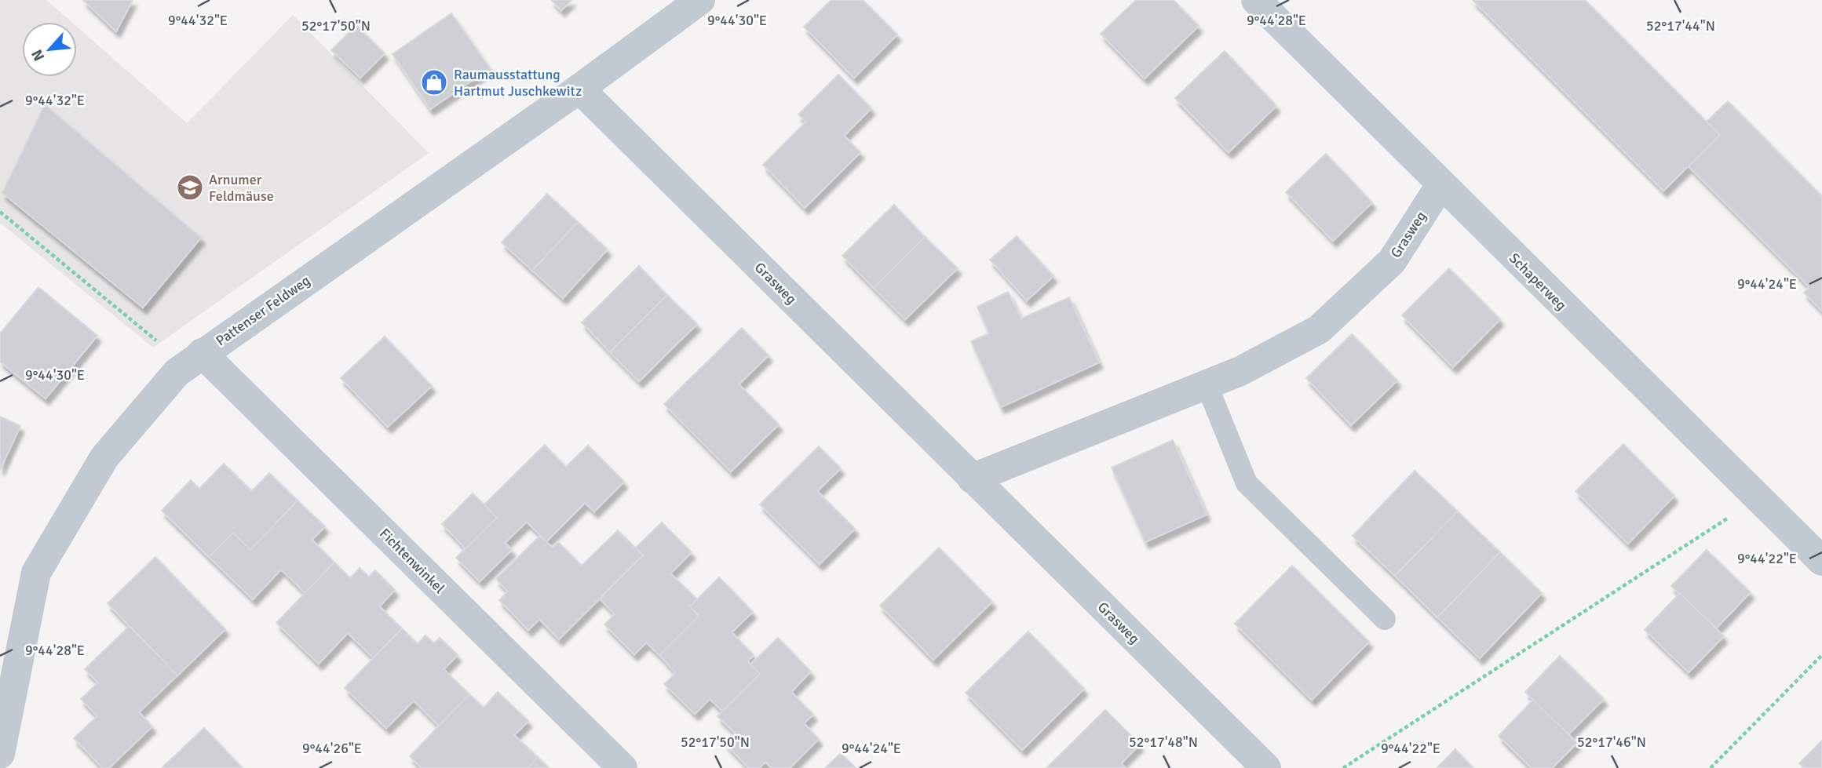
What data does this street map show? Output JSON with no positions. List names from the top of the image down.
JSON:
{
  "streets": {
    "street": [
      "Grasweg",
      "Schaperweg",
      "Pattenser Feldweg",
      "Fichtenwinkel"
    ]
  },
  "crossings": [
    ["Grasweg", "Schaperweg"],
    ["Grasweg", "Pattenser Feldweg"],
    ["Pattenser Feldweg", "Fichtenwinkel"]
  ],
  "places": {
    "shop": ["Raumausstattung Hartmut Juschkewitz"],
    "school or university": ["Arnumer Feldmäuse"]
  },
  "north": "bottom left",
  "coordinates": [
    "9°44'30\"E",
    "9°44'32\"E",
    "9°44'28\"E",
    "52°17'50\"N",
    "52°17'44\"N",
    "9°44'24\"E",
    "9°44'22\"E",
    "52°17'48\"N",
    "52°17'46\"N",
    "9°44'26\"E"
  ]
}
